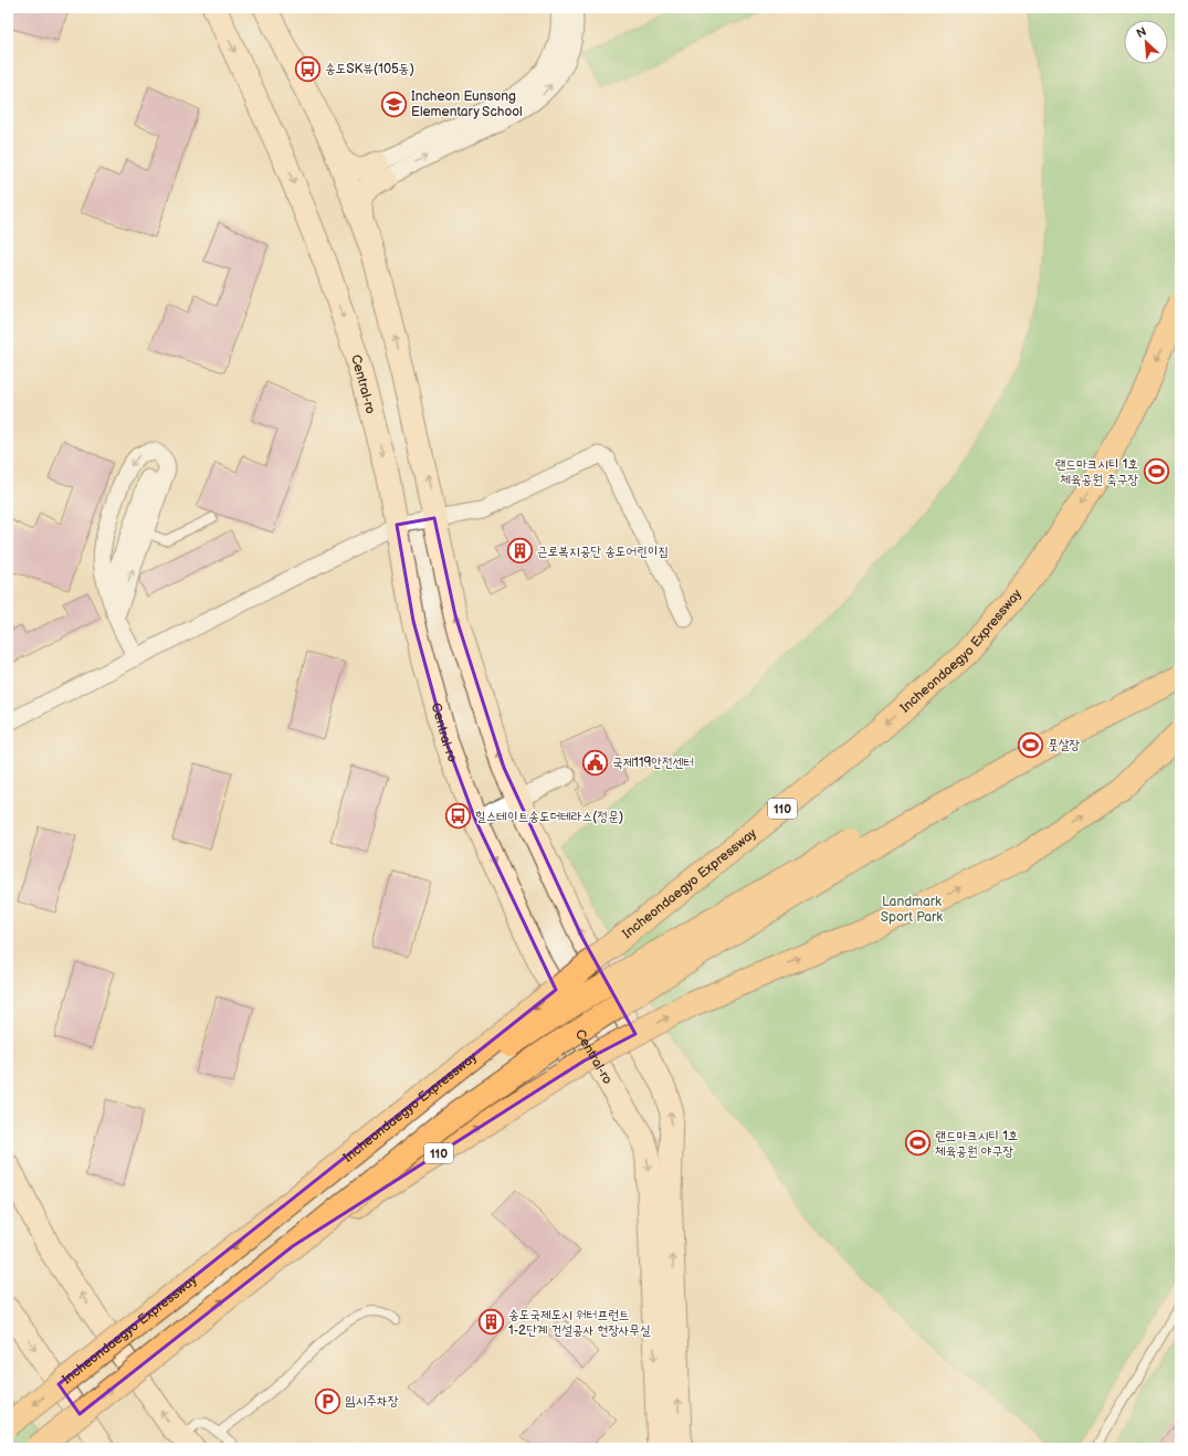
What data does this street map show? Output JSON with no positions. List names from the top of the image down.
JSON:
{
  "streets": {
    "highway": ["Incheondaegyo Expressway", "110"],
    "main road": ["Central-ro"]
  },
  "parks": ["Landmark Sport Park"],
  "places": {
    "bus stop": ["송도SK뷰(105동)", "힐스테이트송도더테라스(정문)"],
    "school or university": ["Incheon Eunsong Elementary School"],
    "sports": ["랜드마크시티 1호 체육공원 축구장", "풋살장", "랜드마크시티 1호 체육공원 야구장"],
    "building": ["근로복지공단 송도어린이집", "송도국제도시 워터프런트 1-2단계 건설공사 현장사무실"],
    "public building": ["국제119안전센터"],
    "parking": ["임시주차장"]
  },
  "north": "top left"
}
